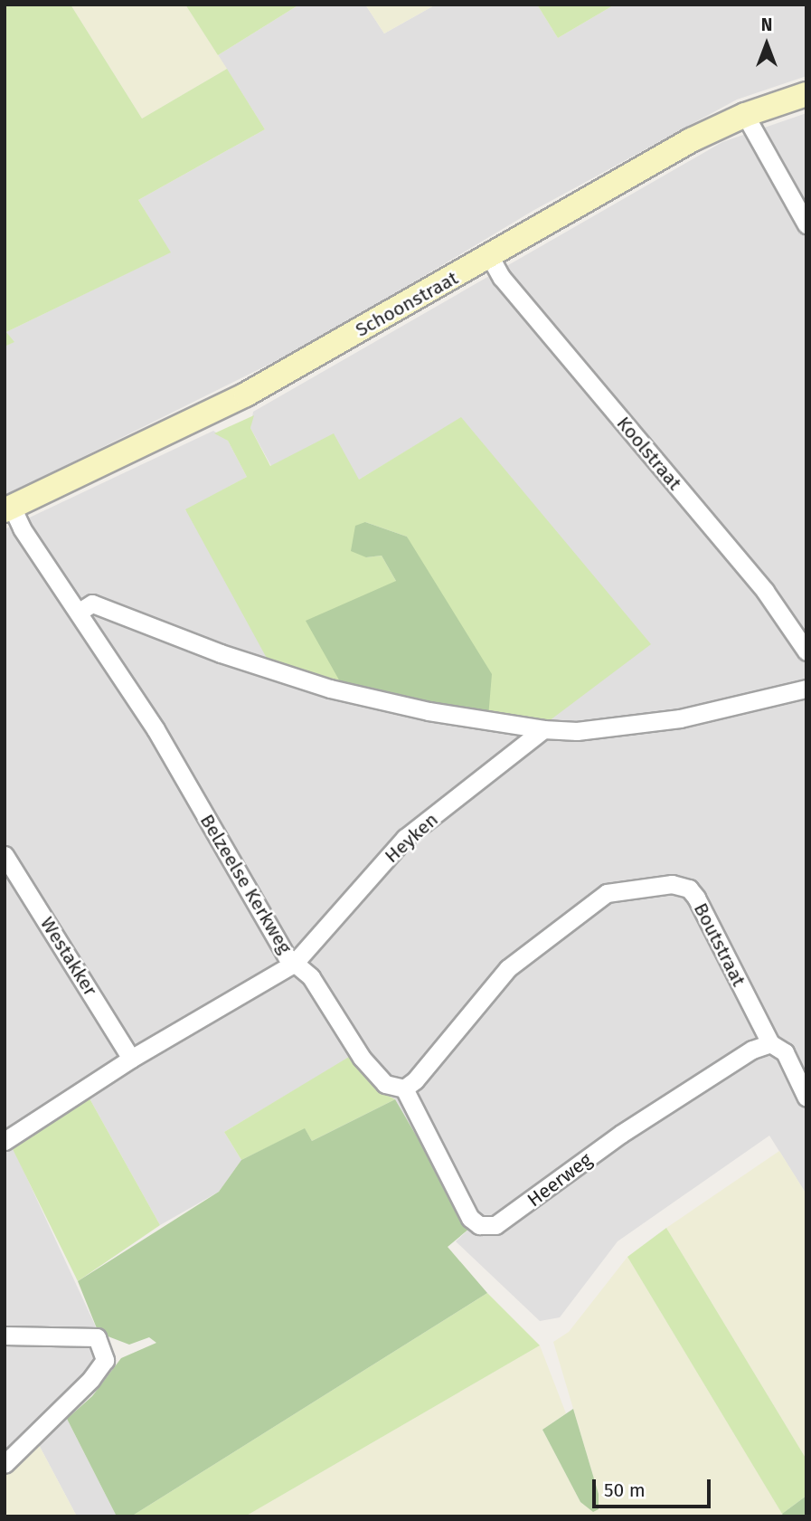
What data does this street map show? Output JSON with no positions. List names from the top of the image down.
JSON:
{
  "streets": {
    "street": [
      "Schoonstraat",
      "Koolstraat",
      "Heyken",
      "Belzeelse Kerkweg",
      "Boutstraat",
      "Westakker",
      "Heerweg"
    ]
  },
  "crossings": [
    ["Schoonstraat", "Koolstraat"],
    ["Schoonstraat", "Belzeelse Kerkweg"],
    ["Heyken", "Belzeelse Kerkweg"],
    ["Belzeelse Kerkweg", "Westakker"],
    ["Boutstraat", "Heerweg"]
  ],
  "scale_bar": "50 m",
  "north": "top"
}
